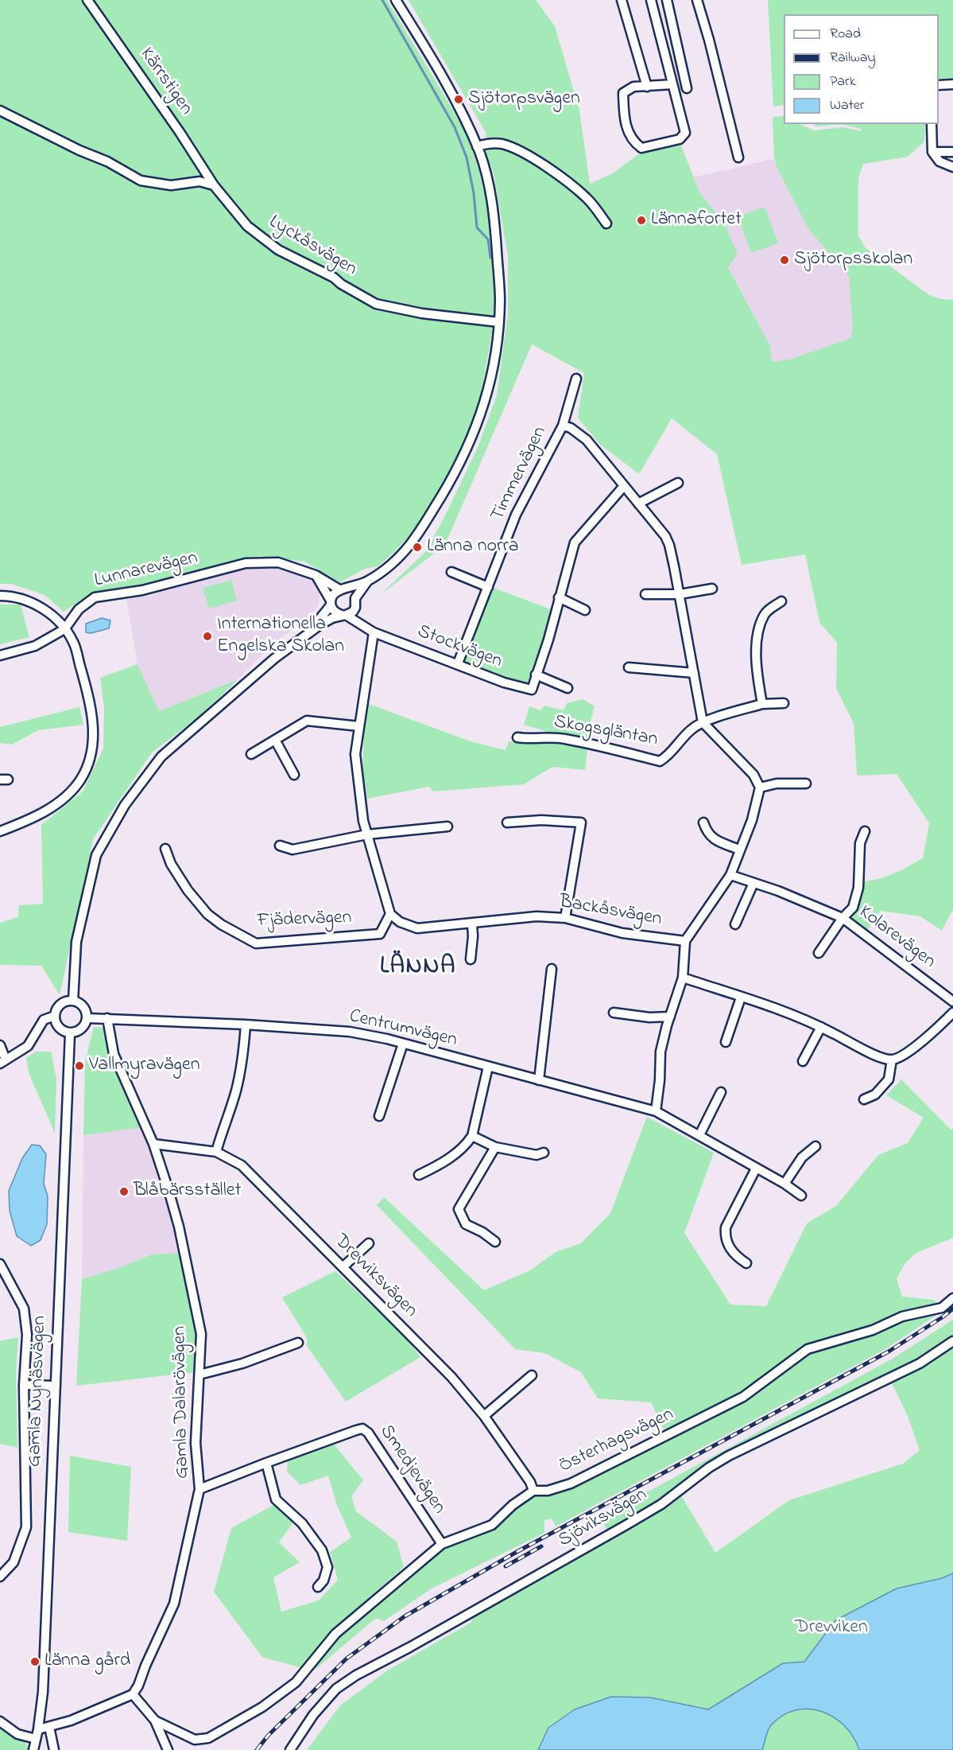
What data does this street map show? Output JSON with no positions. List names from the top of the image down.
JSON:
{
  "streets": {
    "street": [
      "Kärrstigen",
      "Lyckåsvägen",
      "Timmervägen",
      "Lunnarevägen",
      "Stockvägen",
      "Skogsgläntan",
      "Backåsvägen",
      "Fjädervägen",
      "Kolarevägen",
      "Centrumvägen",
      "Drevviksvägen",
      "Gamla Nynäsvägen",
      "Gamla Dalarövägen",
      "Österhagsvägen",
      "Smedjevägen",
      "Sjöviksvägen"
    ]
  },
  "crossings": [
    ["Kärrstigen", "Lyckåsvägen"],
    ["Timmervägen", "Stockvägen"],
    ["Timmervägen", "Skogsgläntan"],
    ["Lunnarevägen", "Stockvägen"],
    ["Backåsvägen", "Fjädervägen"],
    ["Centrumvägen", "Gamla Nynäsvägen"],
    ["Centrumvägen", "Gamla Dalarövägen"],
    ["Drevviksvägen", "Gamla Dalarövägen"],
    ["Drevviksvägen", "Österhagsvägen"],
    ["Gamla Dalarövägen", "Smedjevägen"],
    ["Österhagsvägen", "Smedjevägen"]
  ],
  "districts": ["LÄNNA"],
  "parks": ["Drevviken"],
  "places": [
    "Sjötorpsvägen",
    "Lännafortet",
    "Sjötorpsskolan",
    "Länna norra",
    "Internationella Engelska Skolan",
    "Vallmyravägen",
    "Blåbärsstället",
    "Länna gård"
  ],
  "legend": [
    "Road",
    "Railway",
    "Park",
    "Water"
  ]
}
